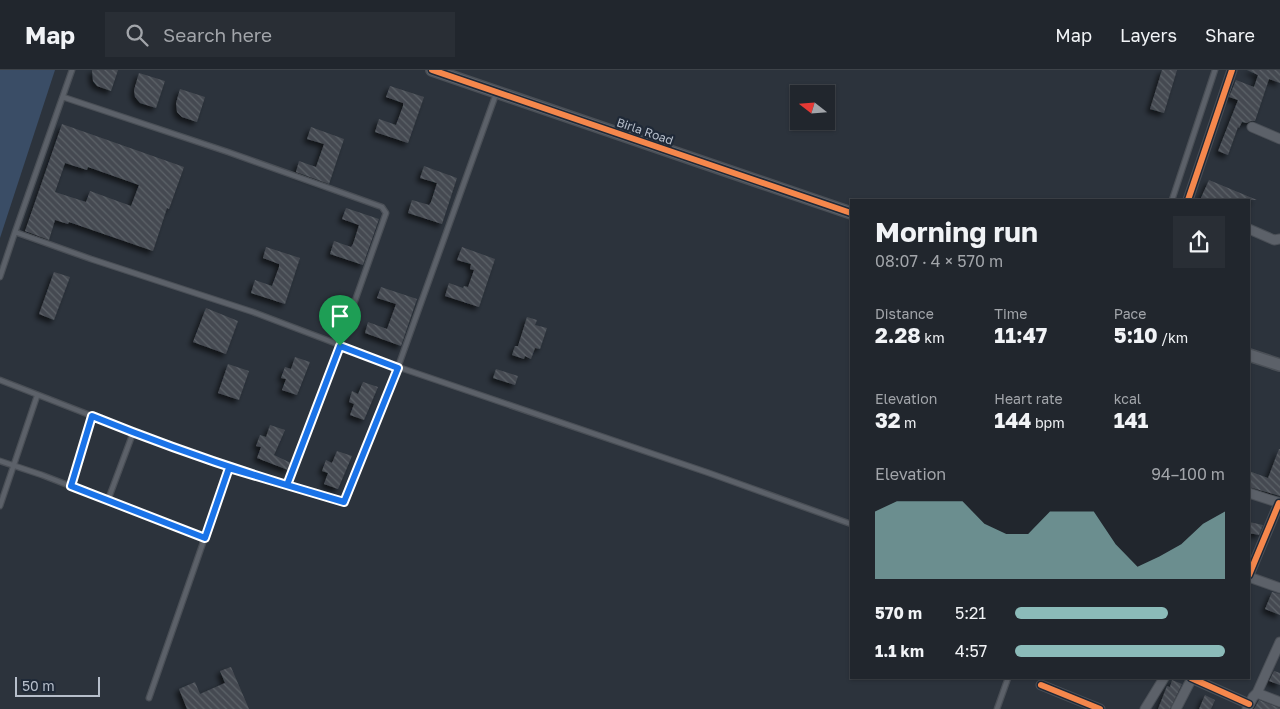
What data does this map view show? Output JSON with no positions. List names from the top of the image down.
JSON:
{
  "streets": {
    "street": ["Birla Road"]
  },
  "scale_bar": "50 m",
  "north": "left",
  "page": {
    "header": "Map",
    "search": "Search here",
    "nav": ["Map", "Layers", "Share"],
    "heading": ["Morning run", "08:07 · 4 × 570 m"],
    "stats": [
      ["Distance", "2.28 km"],
      ["Time", "11:47"],
      ["Pace", "5:10 /km"],
      ["Elevation", "32 m"],
      ["Heart rate", "144 bpm"],
      ["kcal", "141"]
    ],
    "chart": ["Elevation", "94–100 m"],
    "list": [
      {
        "name": "570 m",
        "note": "5:21"
      },
      {
        "name": "1.1 km",
        "note": "4:57"
      }
    ],
    "scale": "50 m"
  }
}
